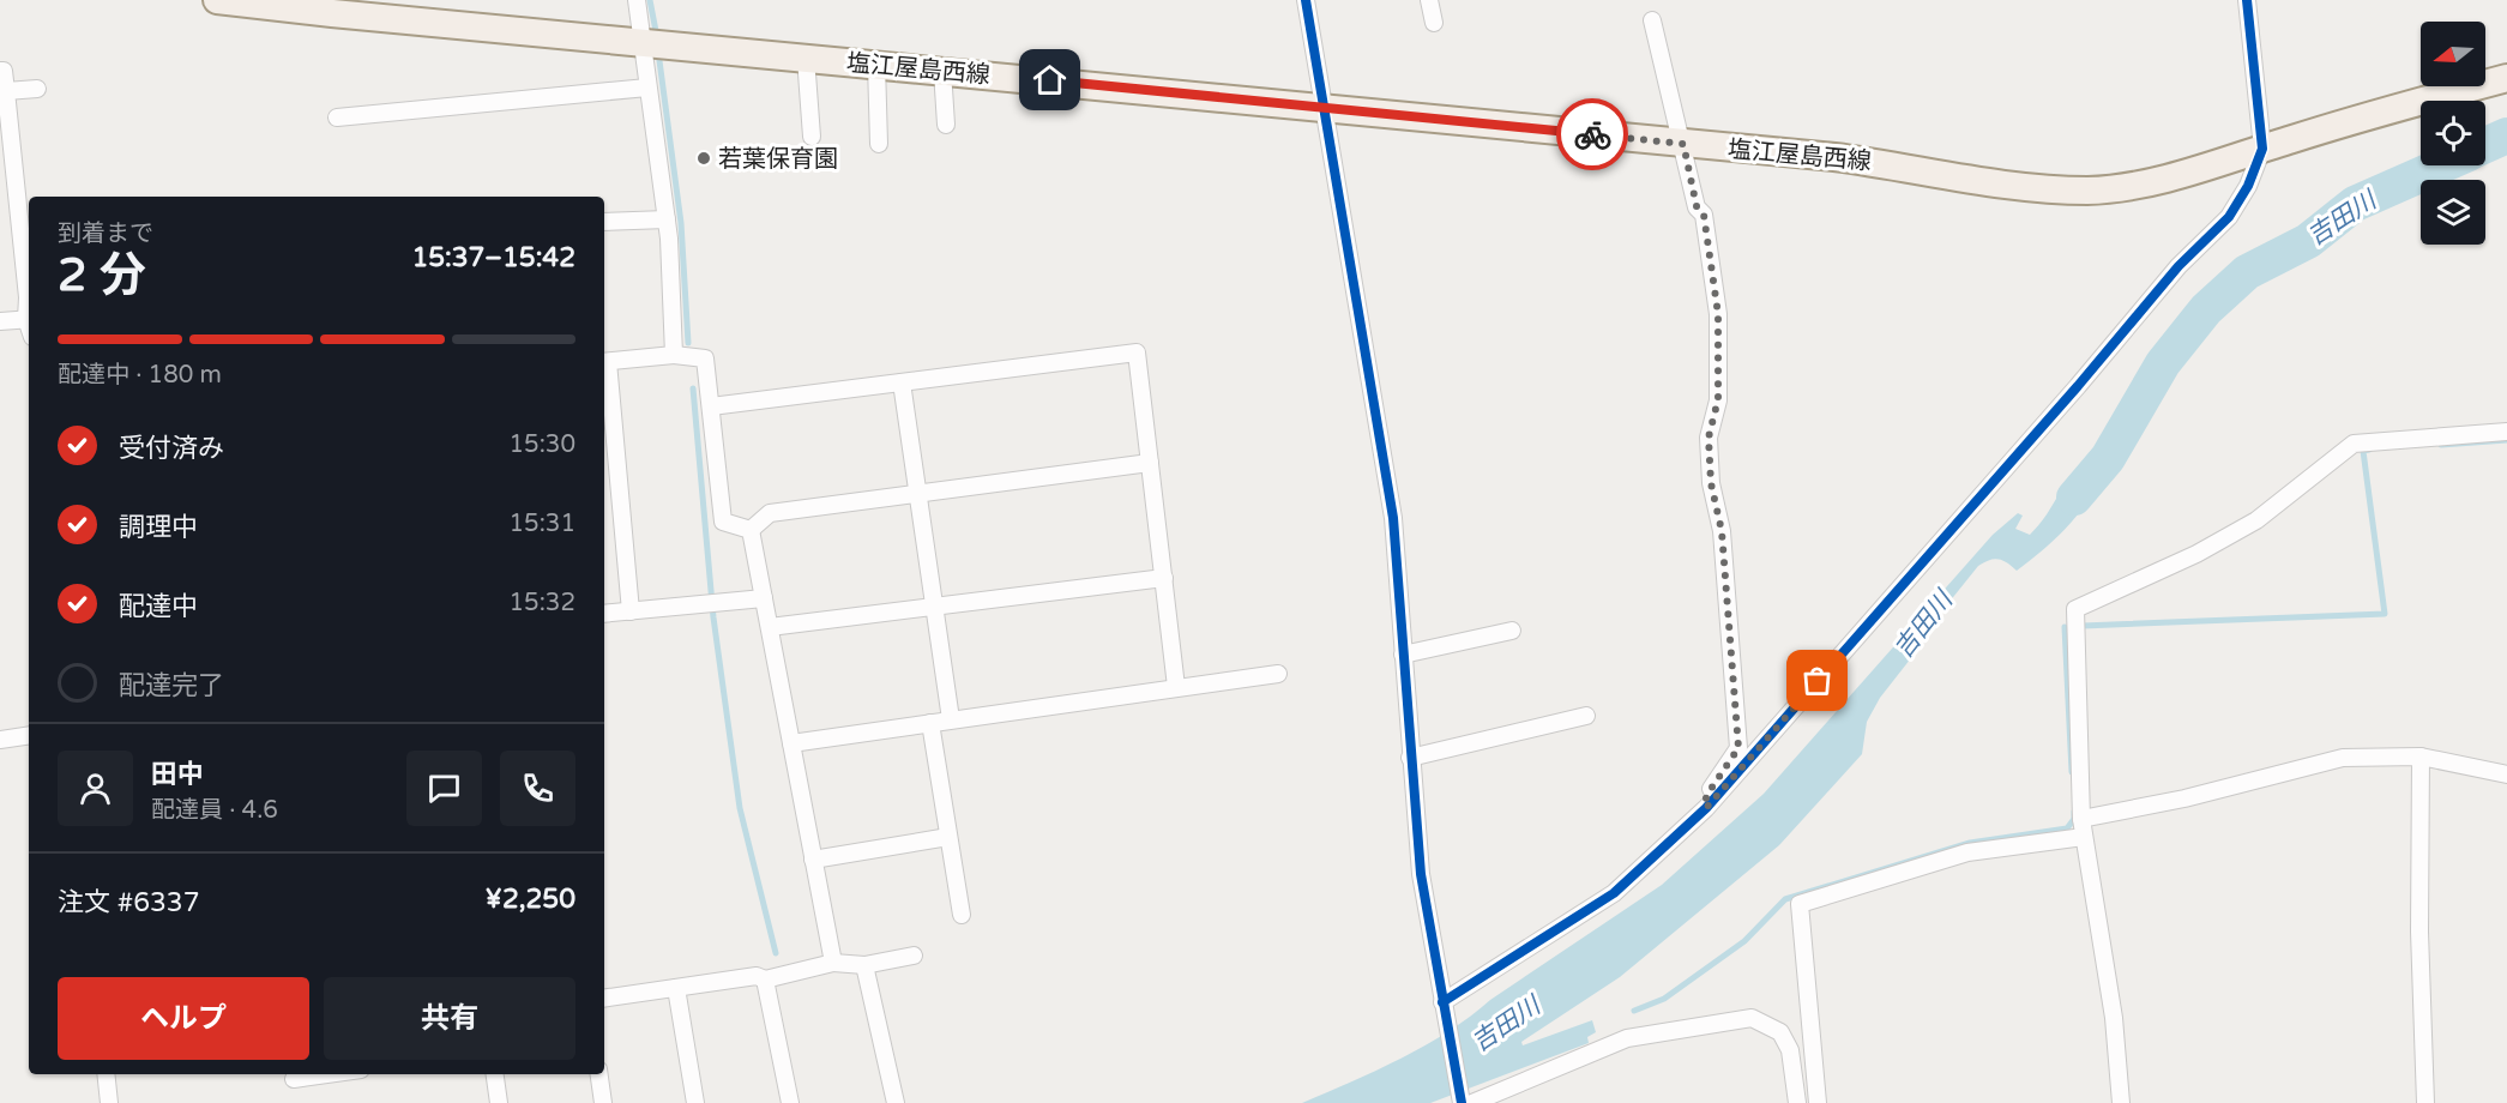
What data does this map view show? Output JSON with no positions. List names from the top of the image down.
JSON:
{
  "streets": {
    "main road": ["塩江屋島西線"]
  },
  "water": ["吉田川"],
  "places": ["若葉保育園"],
  "north": "left",
  "page": {
    "heading": ["2 分", "到着まで", "15:37–15:42"],
    "panel": [
      "田中",
      "配達員 · 4.6",
      "注文 #6337",
      "¥2,250"
    ],
    "bar": "配達中 · 180 m",
    "list": [
      ["受付済み", "15:30"],
      ["調理中", "15:31"],
      ["配達中", "15:32"],
      "配達完了"
    ],
    "buttons": ["ヘルプ", "共有"]
  }
}
